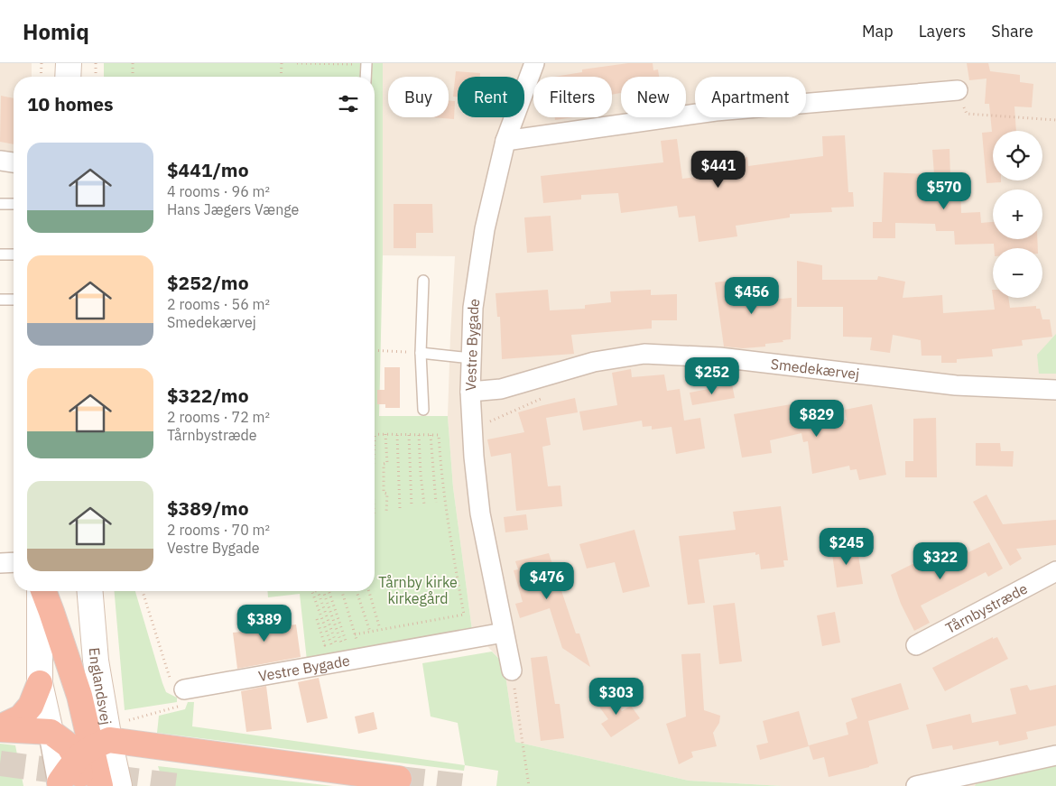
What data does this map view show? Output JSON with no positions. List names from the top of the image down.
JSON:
{
  "streets": {
    "main road": ["Englandsvej"],
    "street": ["Vestre Bygade", "Smedekærvej", "Tårnbystræde"]
  },
  "crossings": [
    ["Vestre Bygade", "Smedekærvej"]
  ],
  "parks": ["Tårnby kirke kirkegård"],
  "page": {
    "header": "Homiq",
    "nav": ["Map", "Layers", "Share"],
    "chip": [
      "Buy",
      "Rent",
      "Filters",
      "New",
      "Apartment"
    ],
    "heading": "10 homes",
    "map_buttons": ["+", "−"],
    "list": [
      {
        "name": "$441/mo",
        "note": "4 rooms · 96 m² · Hans Jægers Vænge"
      },
      {
        "name": "$252/mo",
        "note": "2 rooms · 56 m² · Smedekærvej"
      },
      {
        "name": "$322/mo",
        "note": "2 rooms · 72 m² · Tårnbystræde"
      },
      {
        "name": "$389/mo",
        "note": "2 rooms · 70 m² · Vestre Bygade"
      }
    ],
    "price": [
      "$441",
      "$570",
      "$456",
      "$252",
      "$829",
      "$245",
      "$322",
      "$476",
      "$389",
      "$303"
    ]
  }
}
